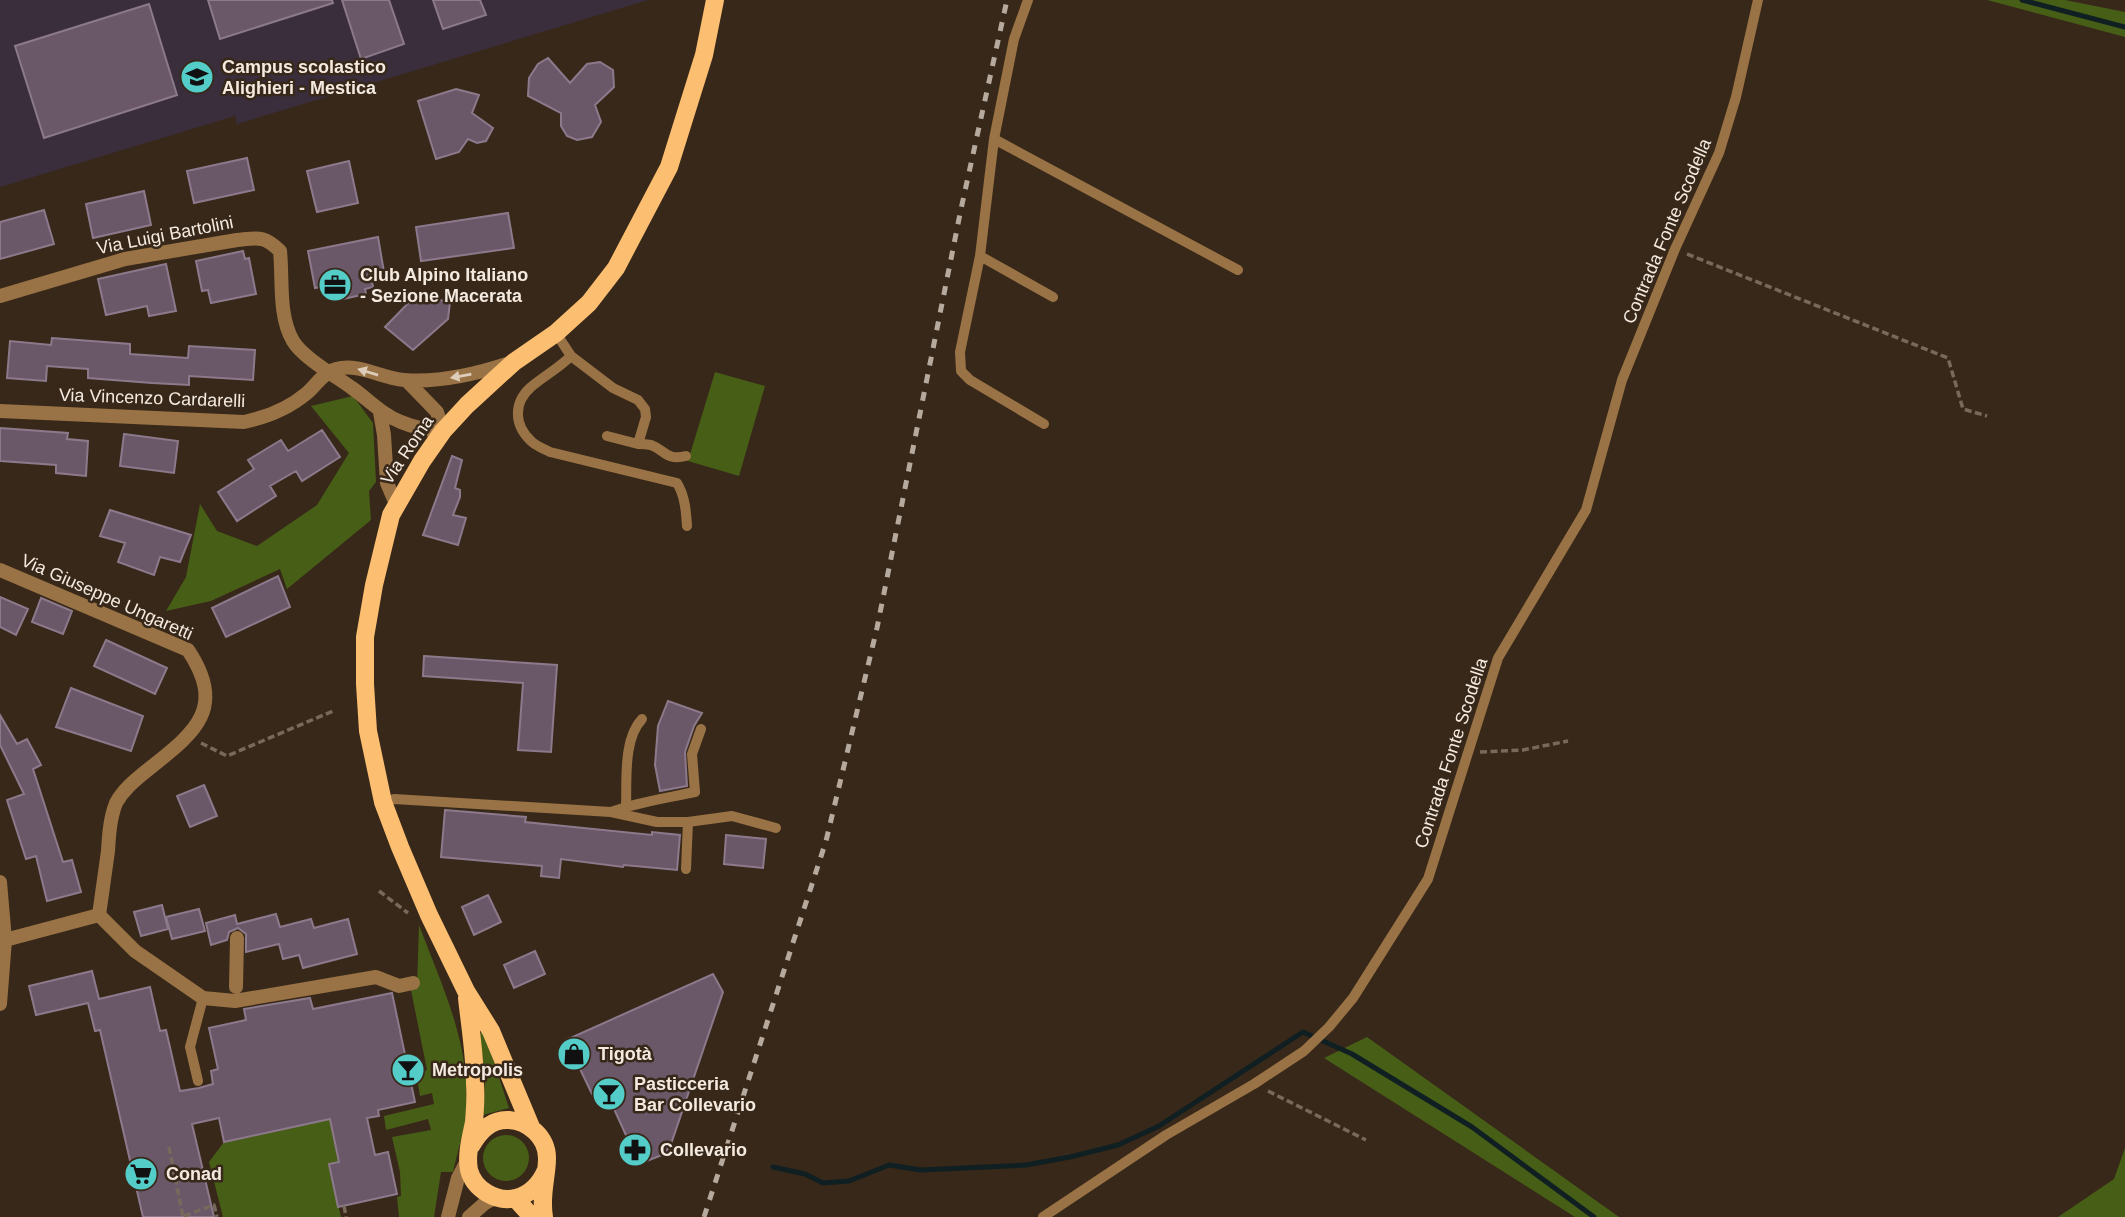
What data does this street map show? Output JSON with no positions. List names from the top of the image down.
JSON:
{
  "streets": {
    "main road": ["Via Roma"],
    "street": ["Via Luigi Bartolini", "Via Vincenzo Cardarelli", "Via Giuseppe Ungaretti"],
    "lane": ["Contrada Fonte Scodella"]
  },
  "crossings": [
    ["Via Luigi Bartolini", "Via Vincenzo Cardarelli"]
  ],
  "places": {
    "school or university": ["Campus scolastico Alighieri - Mestica"],
    "office": ["Club Alpino Italiano - Sezione Macerata"],
    "shop": ["Tigotà"],
    "bar": ["Metropolis", "Pasticceria Bar Collevario"],
    "pharmacy": ["Collevario"],
    "supermarket": ["Conad"]
  }
}
